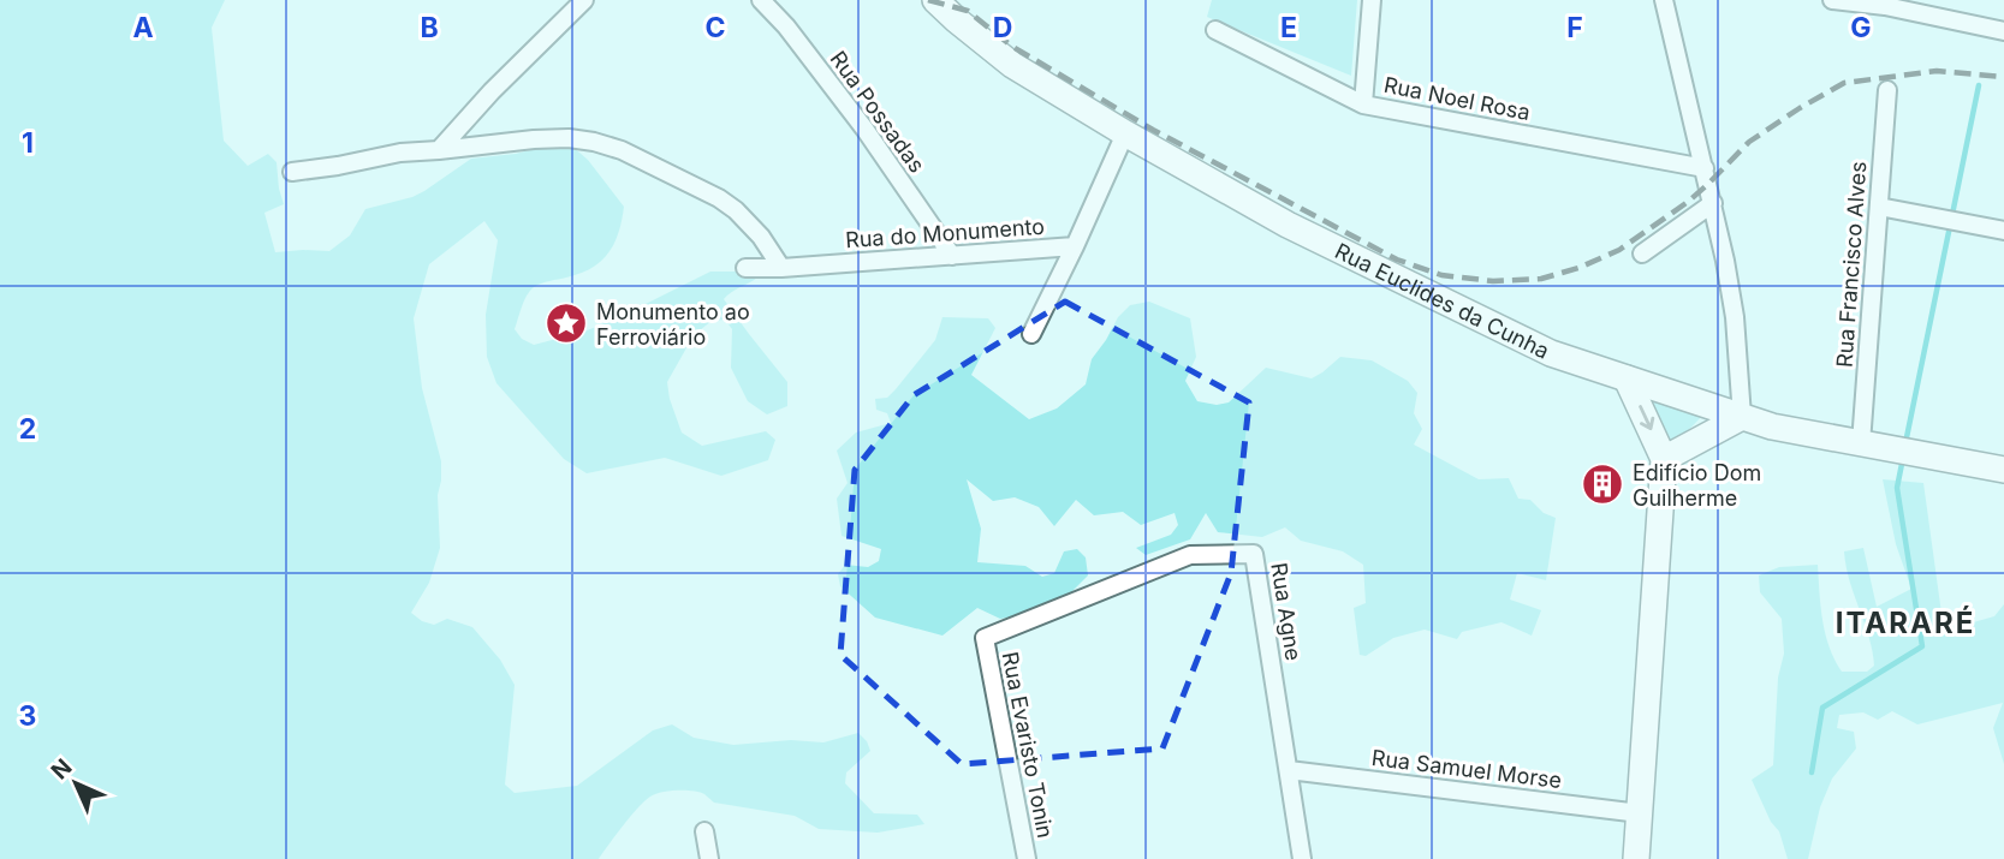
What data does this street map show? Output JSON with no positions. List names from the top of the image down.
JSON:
{
  "streets": {
    "street": [
      "Rua Noel Rosa",
      "Rua Possadas",
      "Rua do Monumento",
      "Rua Francisco Alves",
      "Rua Euclides da Cunha",
      "Rua Agne",
      "Rua Evaristo Tonin",
      "Rua Samuel Morse"
    ]
  },
  "crossings": [
    ["Rua Possadas", "Rua do Monumento"],
    ["Rua do Monumento", "Rua Euclides da Cunha"],
    ["Rua Francisco Alves", "Rua Euclides da Cunha"],
    ["Rua Agne", "Rua Evaristo Tonin"],
    ["Rua Agne", "Rua Samuel Morse"]
  ],
  "districts": ["ITARARÉ"],
  "places": {
    "place": ["Monumento ao Ferroviário"],
    "building": ["Edifício Dom Guilherme"]
  },
  "north": "top left",
  "grid": {
    "columns": [
      "A",
      "B",
      "C",
      "D",
      "E",
      "F",
      "G"
    ],
    "rows": ["1", "2", "3"]
  }
}
